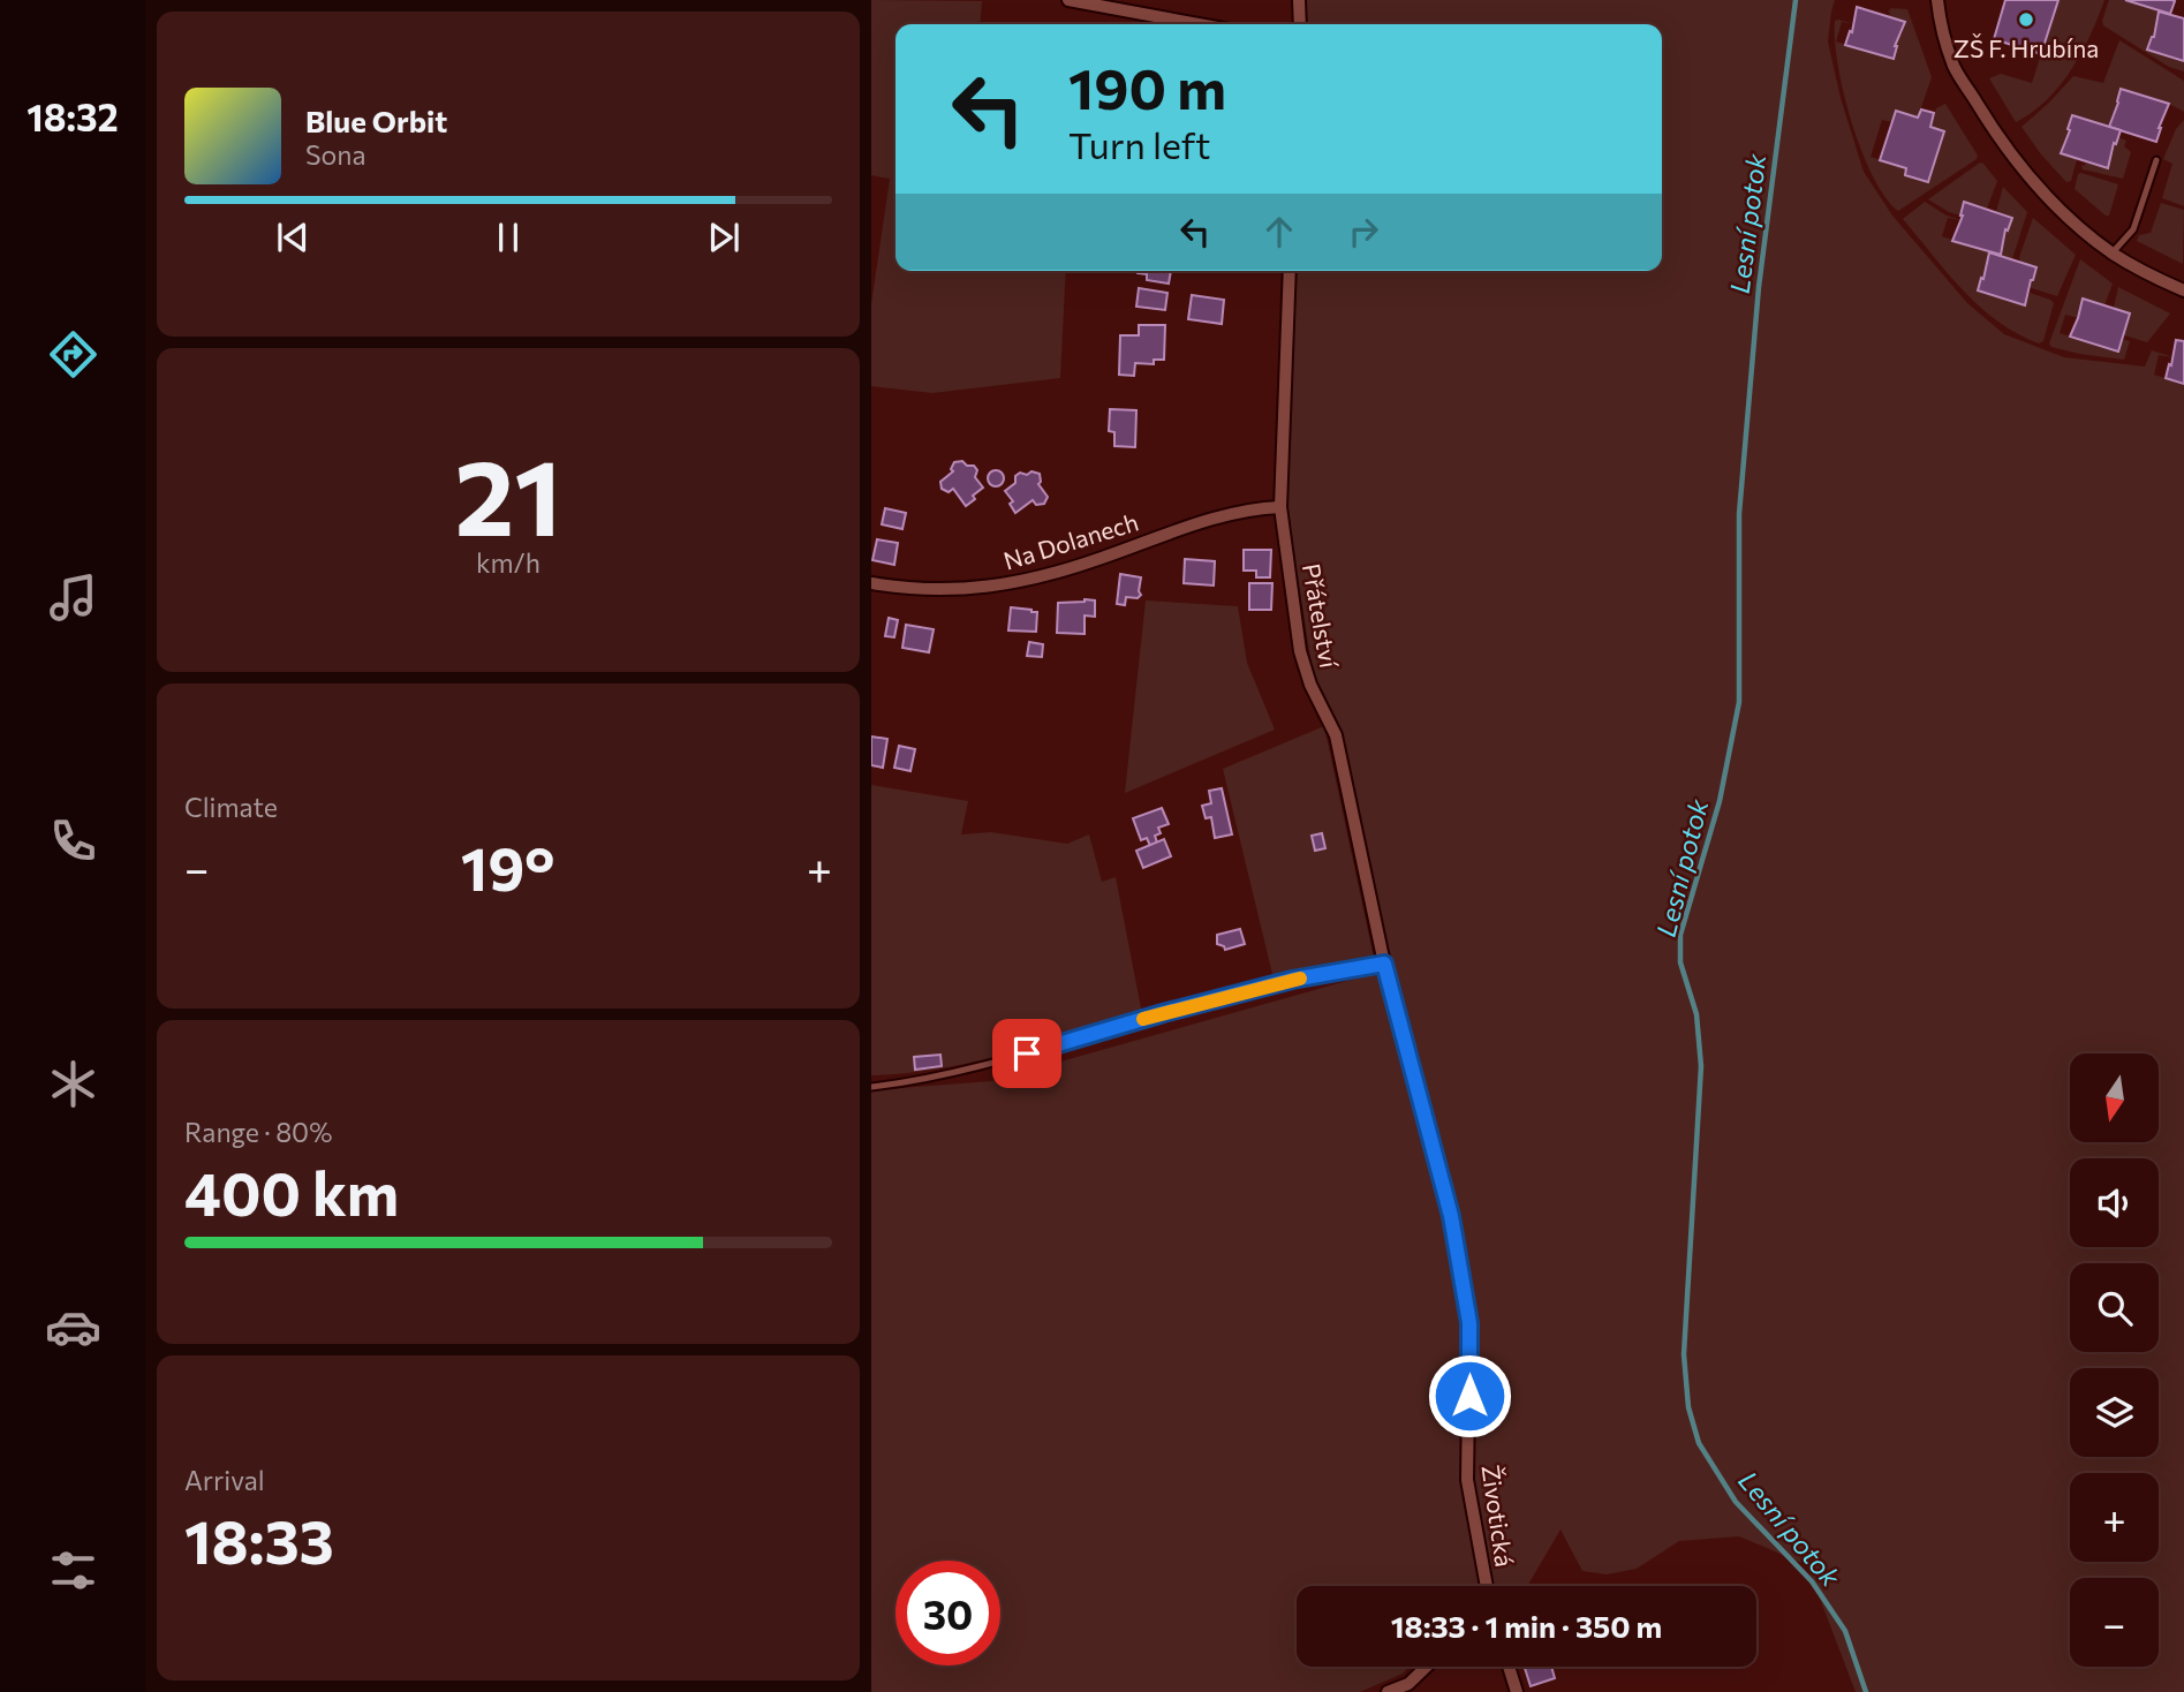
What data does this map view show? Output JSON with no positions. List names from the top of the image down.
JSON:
{
  "streets": {
    "street": ["Na Dolanech", "Přátelství", "Životická"]
  },
  "crossings": [
    ["Na Dolanech", "Přátelství"],
    ["Přátelství", "Životická"]
  ],
  "water": ["Lesní potok"],
  "places": ["ZŠ F. Hrubína"],
  "north": "bottom",
  "page": {
    "tabs": "18:32",
    "turn": ["190 m", "Turn left"],
    "song": ["Blue Orbit", "Sona"],
    "tile": [
      ["21", "km/h"],
      "Climate",
      ["Range · 80%", "400 km"],
      ["Arrival", "18:33"]
    ],
    "heat": ["−", "19°", "+"],
    "map_buttons": ["+", "−"],
    "limit": "30",
    "trip": "18:33 · 1 min · 350 m"
  }
}
